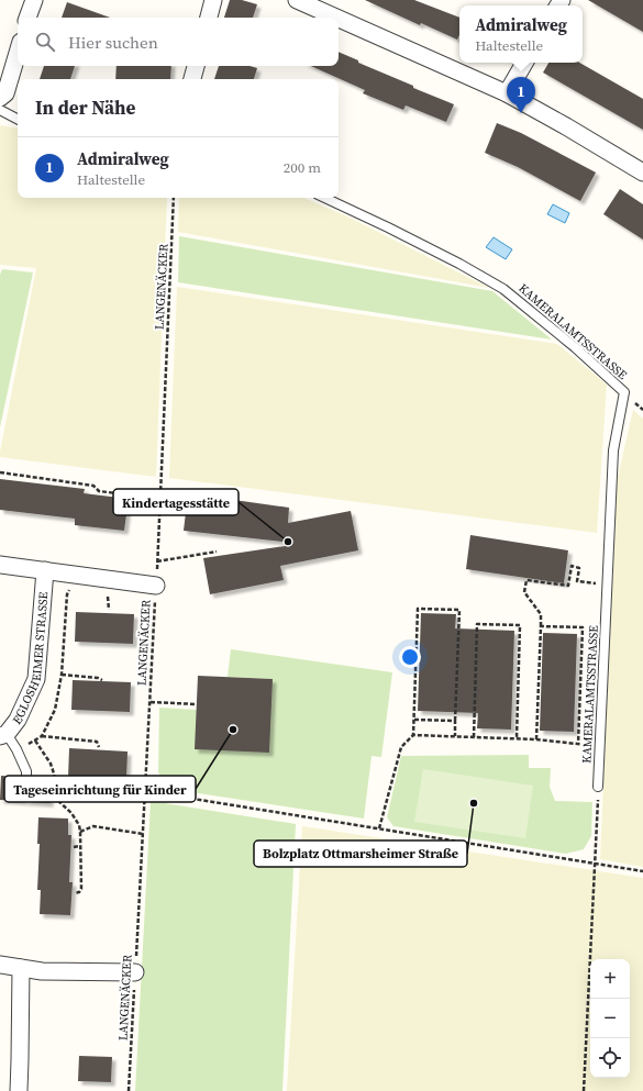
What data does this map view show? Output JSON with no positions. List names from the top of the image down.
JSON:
{
  "streets": {
    "street": ["EGLOSHEIMER STRASSE"],
    "lane": ["KAMERALAMTSSTRASSE"],
    "path": ["LANGENÄCKER"]
  },
  "places": ["Kindertagesstätte", "Tageseinrichtung für Kinder", "Bolzplatz Ottmarsheimer Straße"],
  "page": {
    "popup": ["Admiralweg", "Haltestelle"],
    "search": "Hier suchen",
    "pins": "1",
    "heading": "In der Nähe",
    "list": [
      {
        "mark": "1",
        "name": "Admiralweg",
        "note": "Haltestelle",
        "value": "200 m"
      }
    ],
    "map_buttons": ["+", "−"]
  }
}
